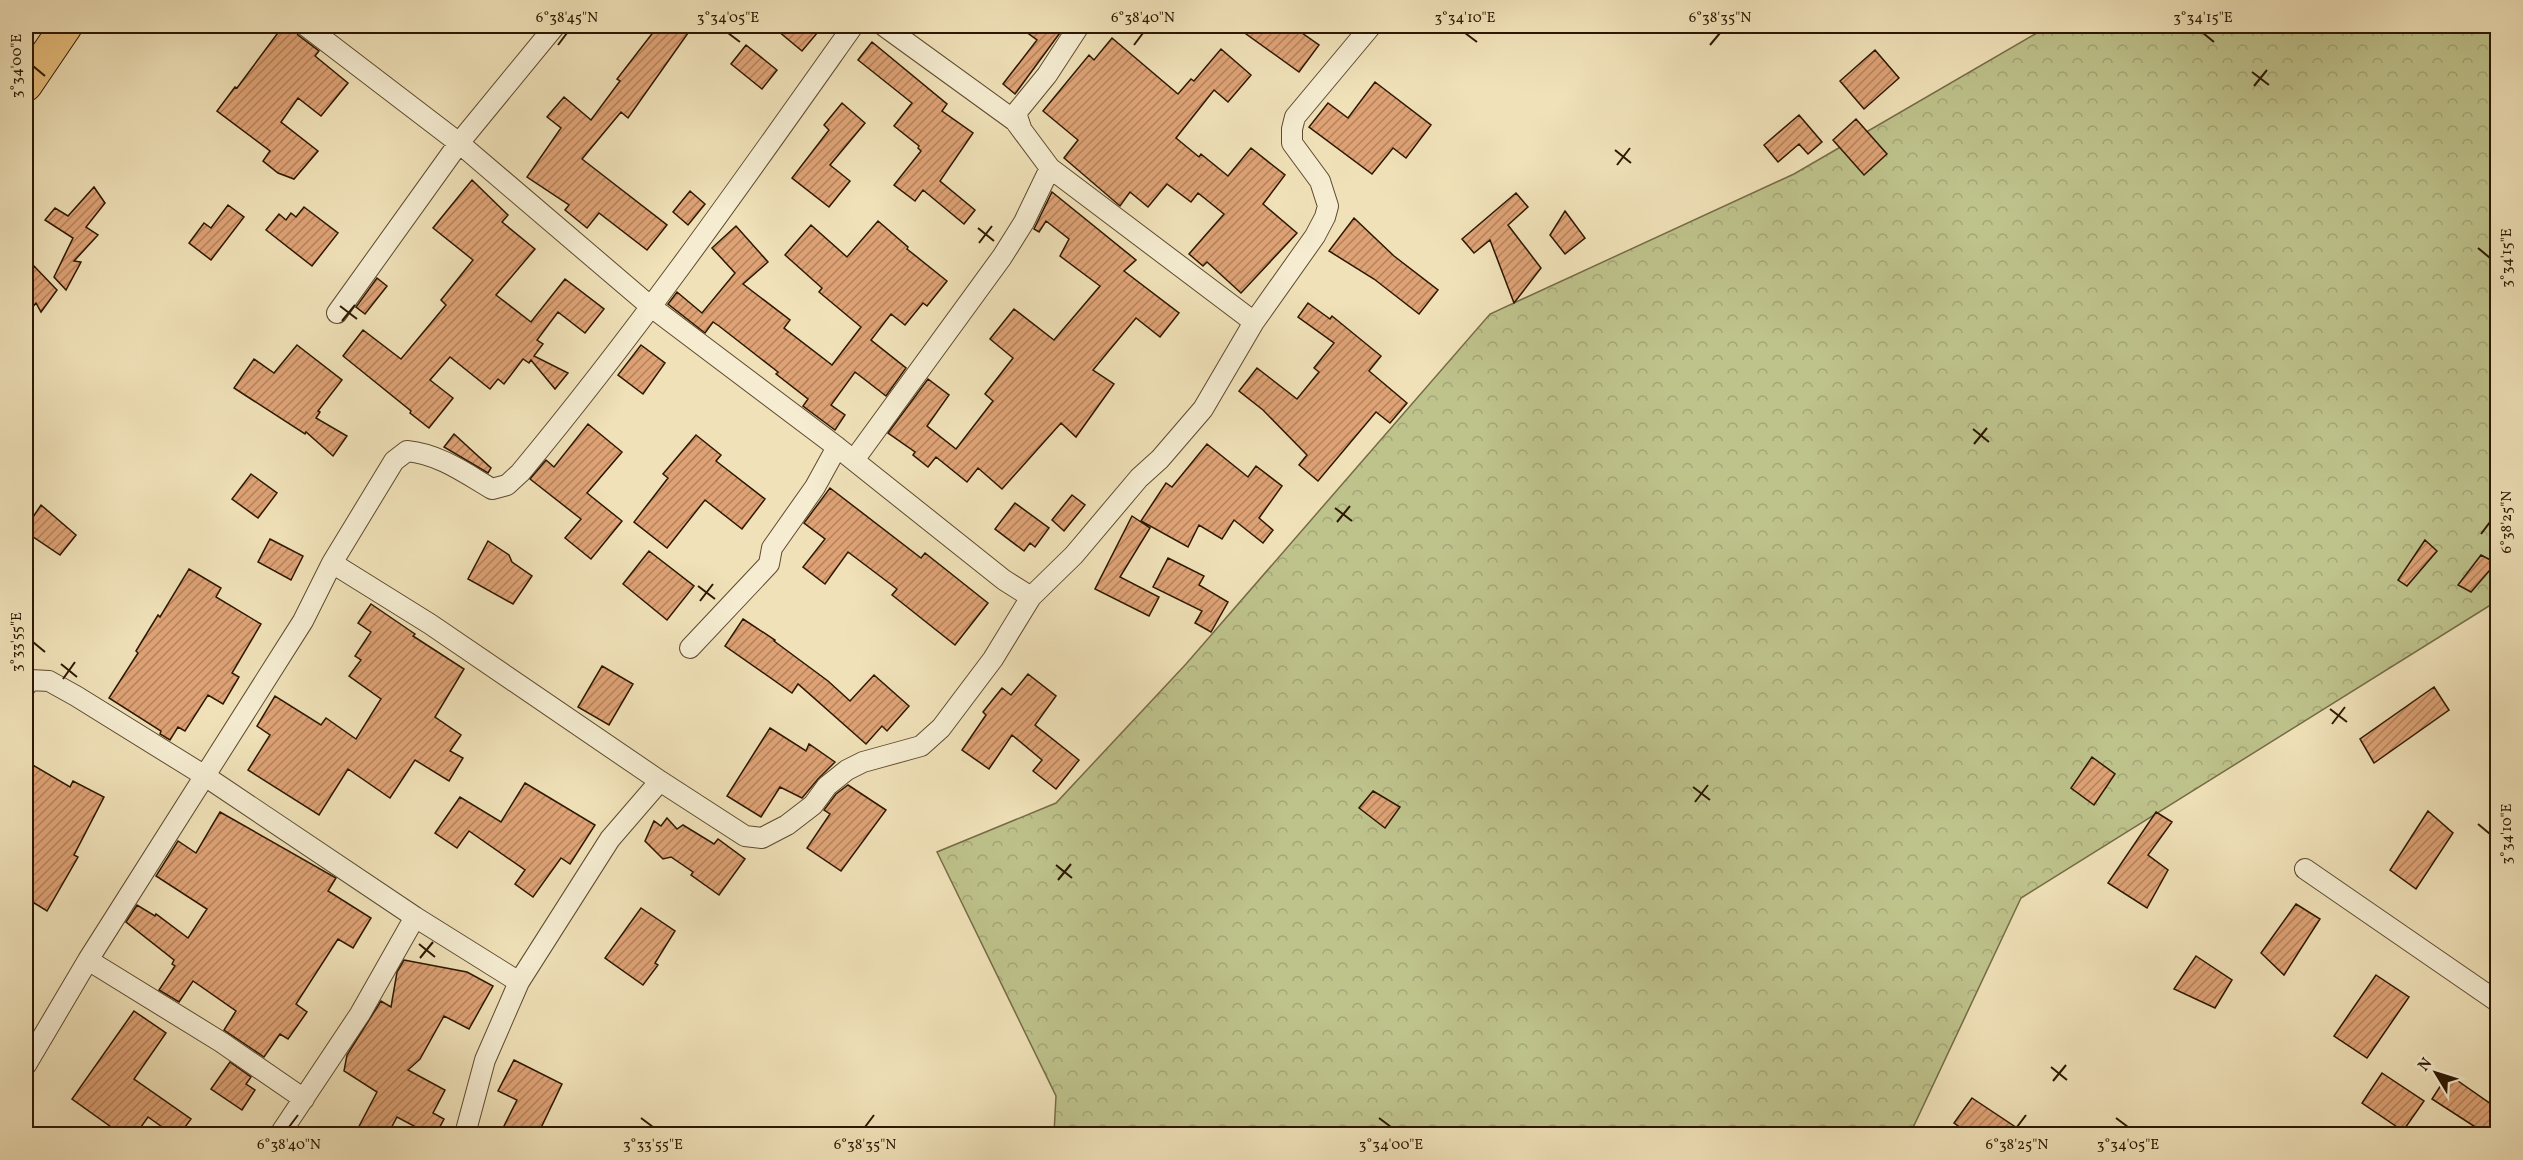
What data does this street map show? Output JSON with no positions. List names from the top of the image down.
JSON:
{
  "north": "top left",
  "coordinates": [
    "6°38'45\"N",
    "3°34'05\"E",
    "6°38'40\"N",
    "3°34'10\"E",
    "6°38'35\"N",
    "3°34'15\"E",
    "3°34'00\"E",
    "6°38'25\"N",
    "3°33'55\"E"
  ]
}
